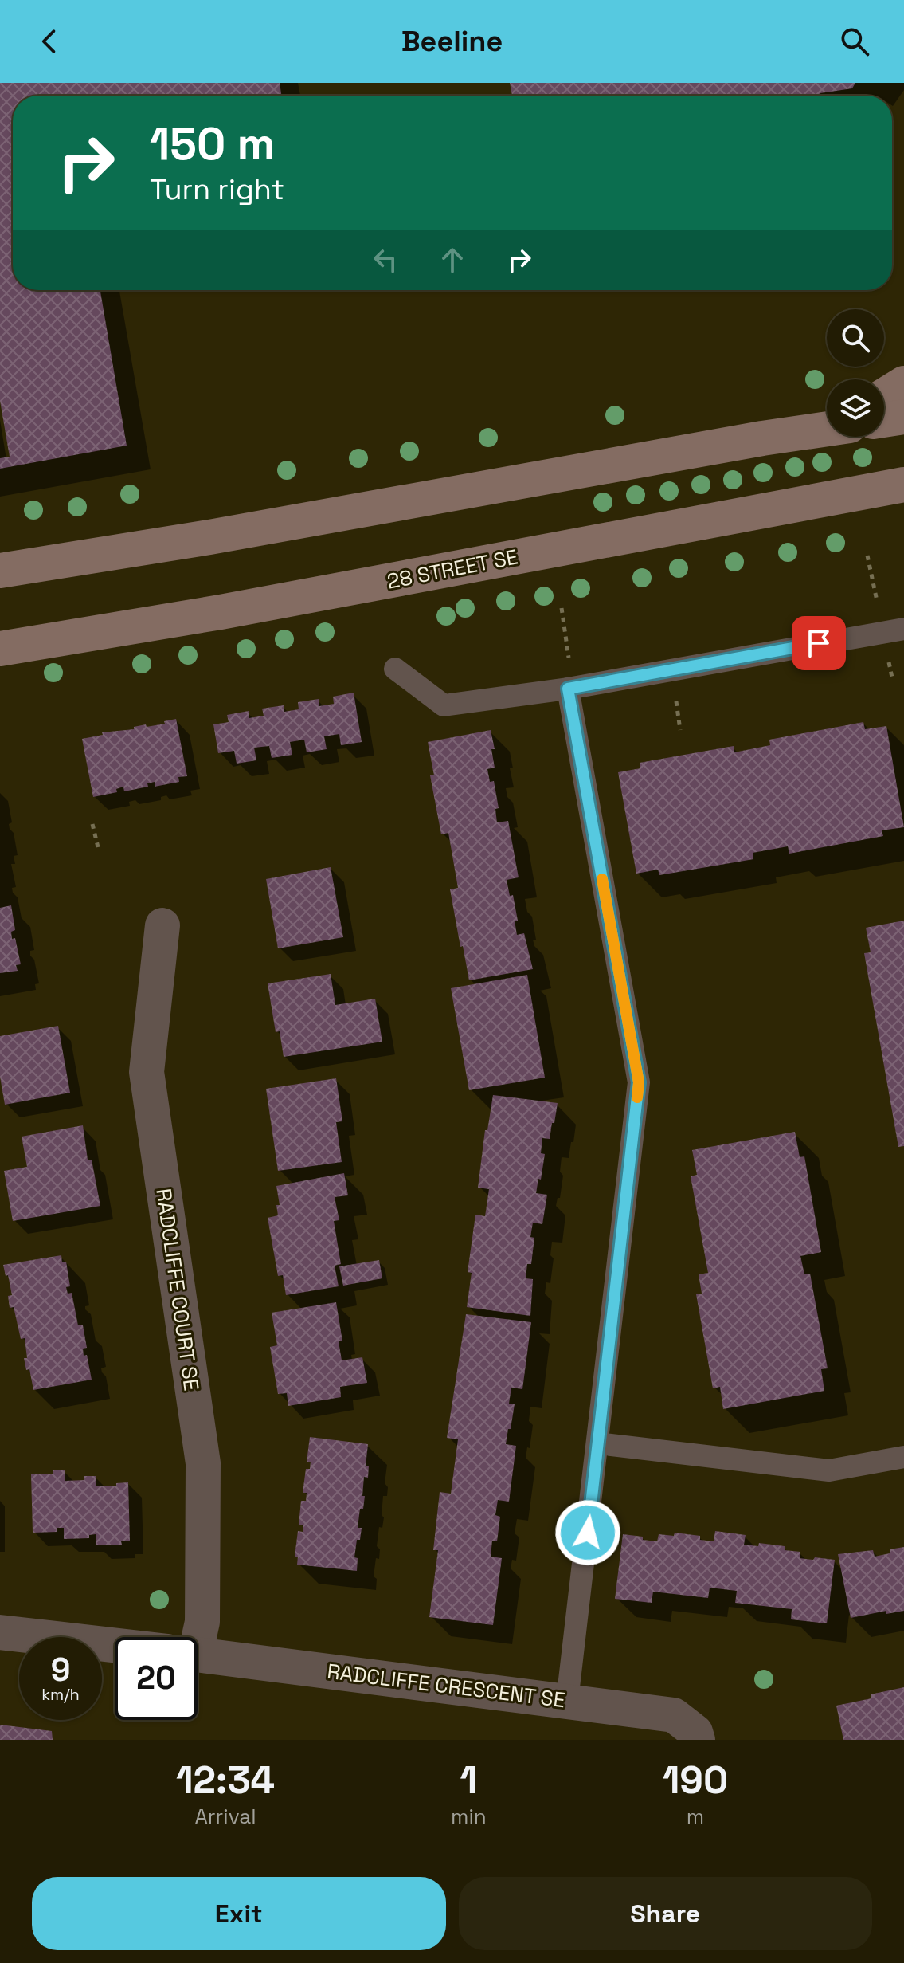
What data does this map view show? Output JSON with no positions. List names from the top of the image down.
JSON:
{
  "streets": {
    "street": ["28 STREET SE", "RADCLIFFE COURT SE", "RADCLIFFE CRESCENT SE"]
  },
  "page": {
    "header": "Beeline",
    "turn": ["150 m", "Turn right"],
    "speed": "9 km/h",
    "limit": "20",
    "eta": [
      "12:34",
      "Arrival",
      "1",
      "min",
      "190",
      "m"
    ],
    "buttons": ["Exit", "Share"]
  }
}
